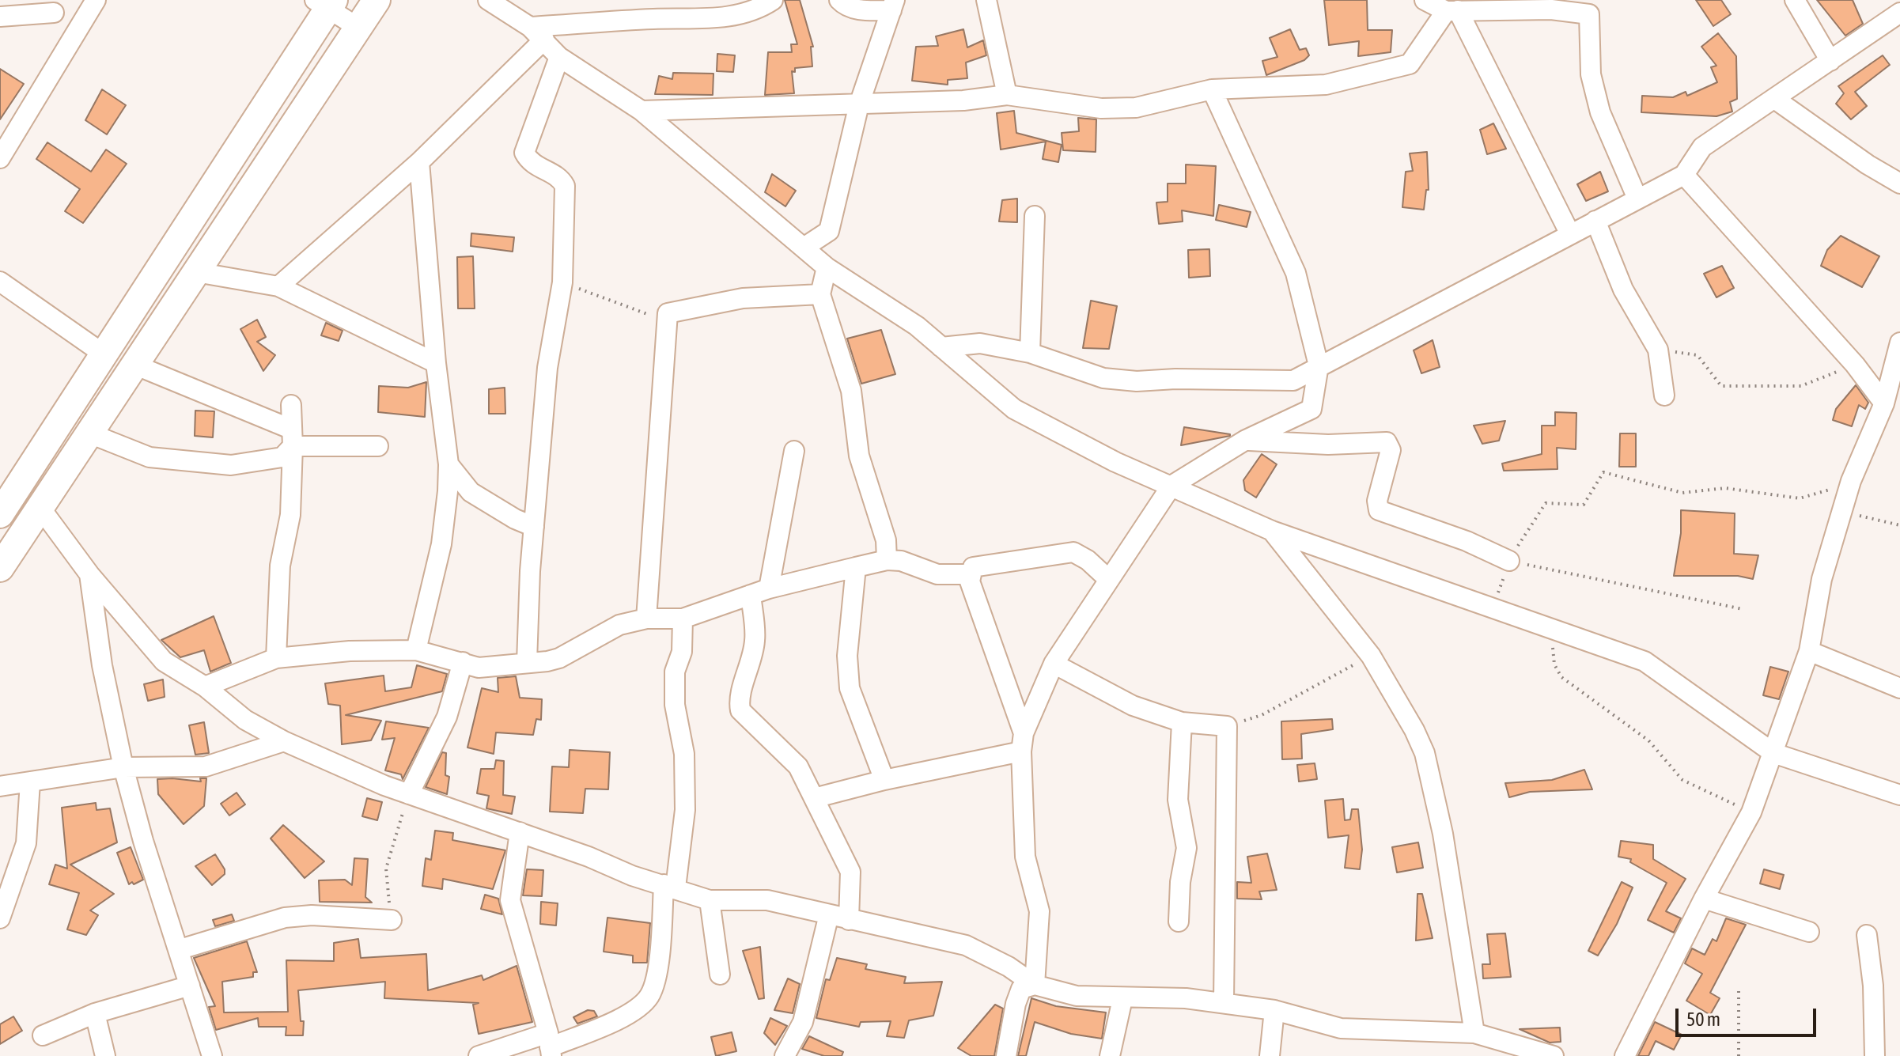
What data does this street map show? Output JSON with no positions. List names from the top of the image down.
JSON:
{
  "scale_bar": "50 m"
}
